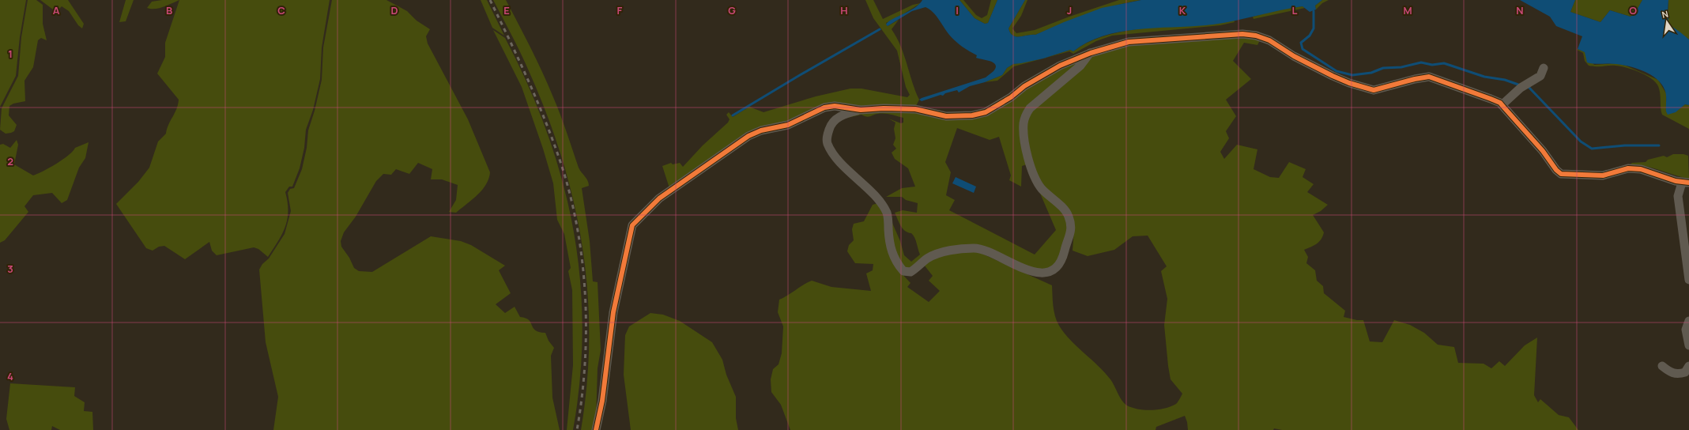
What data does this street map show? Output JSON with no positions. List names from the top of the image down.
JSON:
{
  "north": "top",
  "grid": {
    "columns": [
      "A",
      "B",
      "C",
      "D",
      "E",
      "F",
      "G",
      "H",
      "I",
      "J",
      "K",
      "L",
      "M",
      "N",
      "O"
    ],
    "rows": [
      "1",
      "2",
      "3",
      "4"
    ]
  }
}
